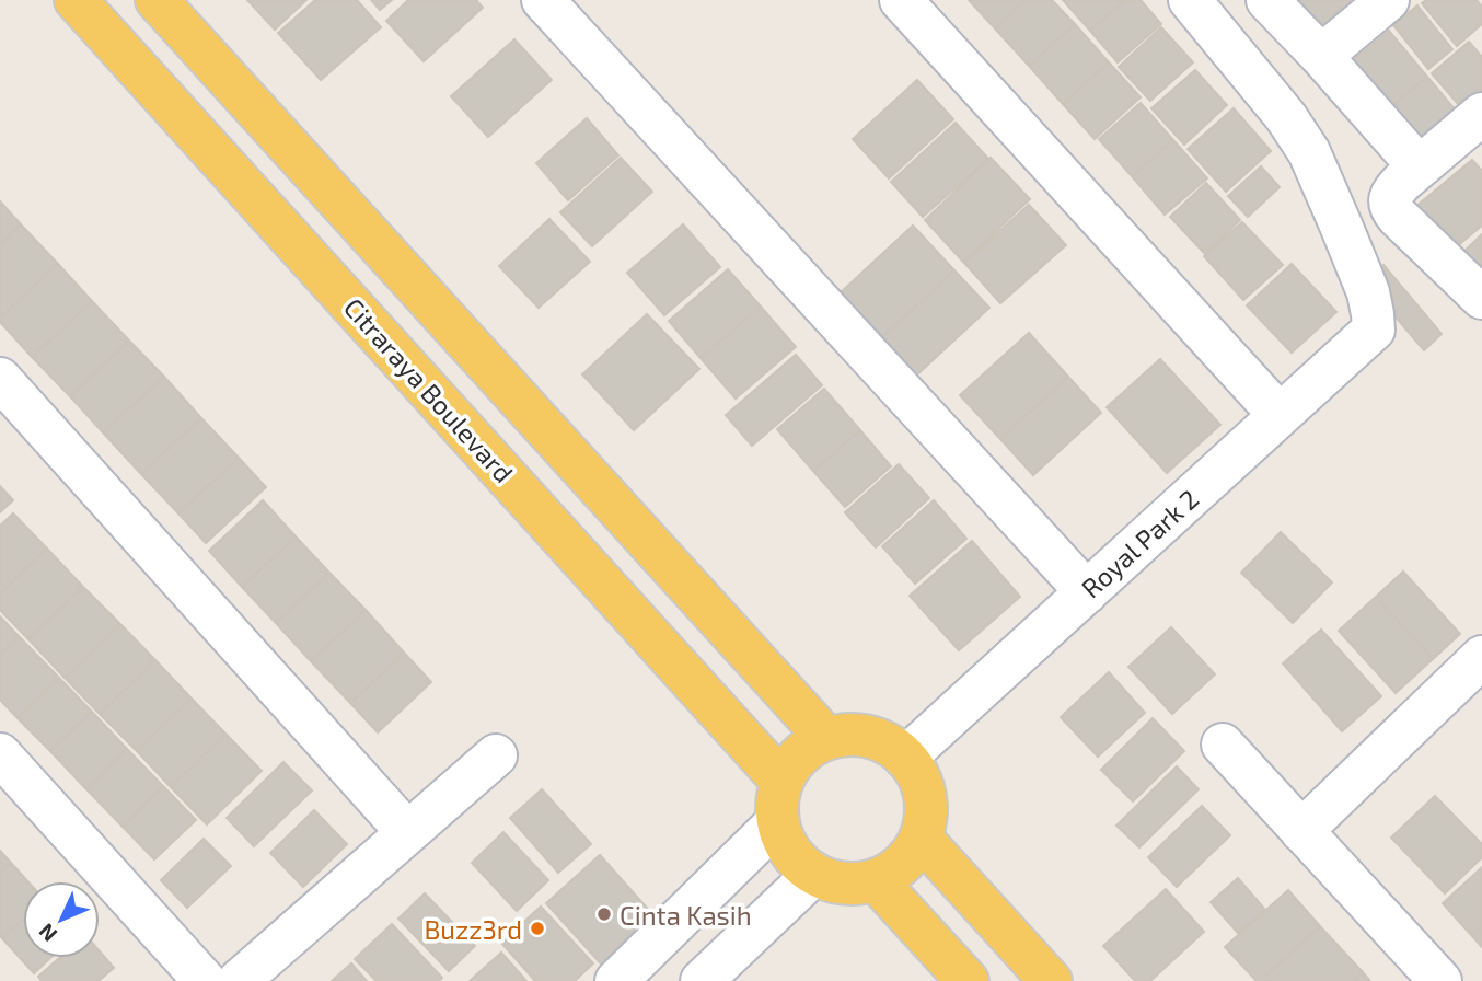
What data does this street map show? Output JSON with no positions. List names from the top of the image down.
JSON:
{
  "streets": {
    "main road": ["Citraraya Boulevard"],
    "street": ["Royal Park 2"]
  },
  "crossings": [
    ["Citraraya Boulevard", "Royal Park 2"]
  ],
  "places": ["Cinta Kasih", "Buzz3rd"],
  "north": "bottom left"
}
